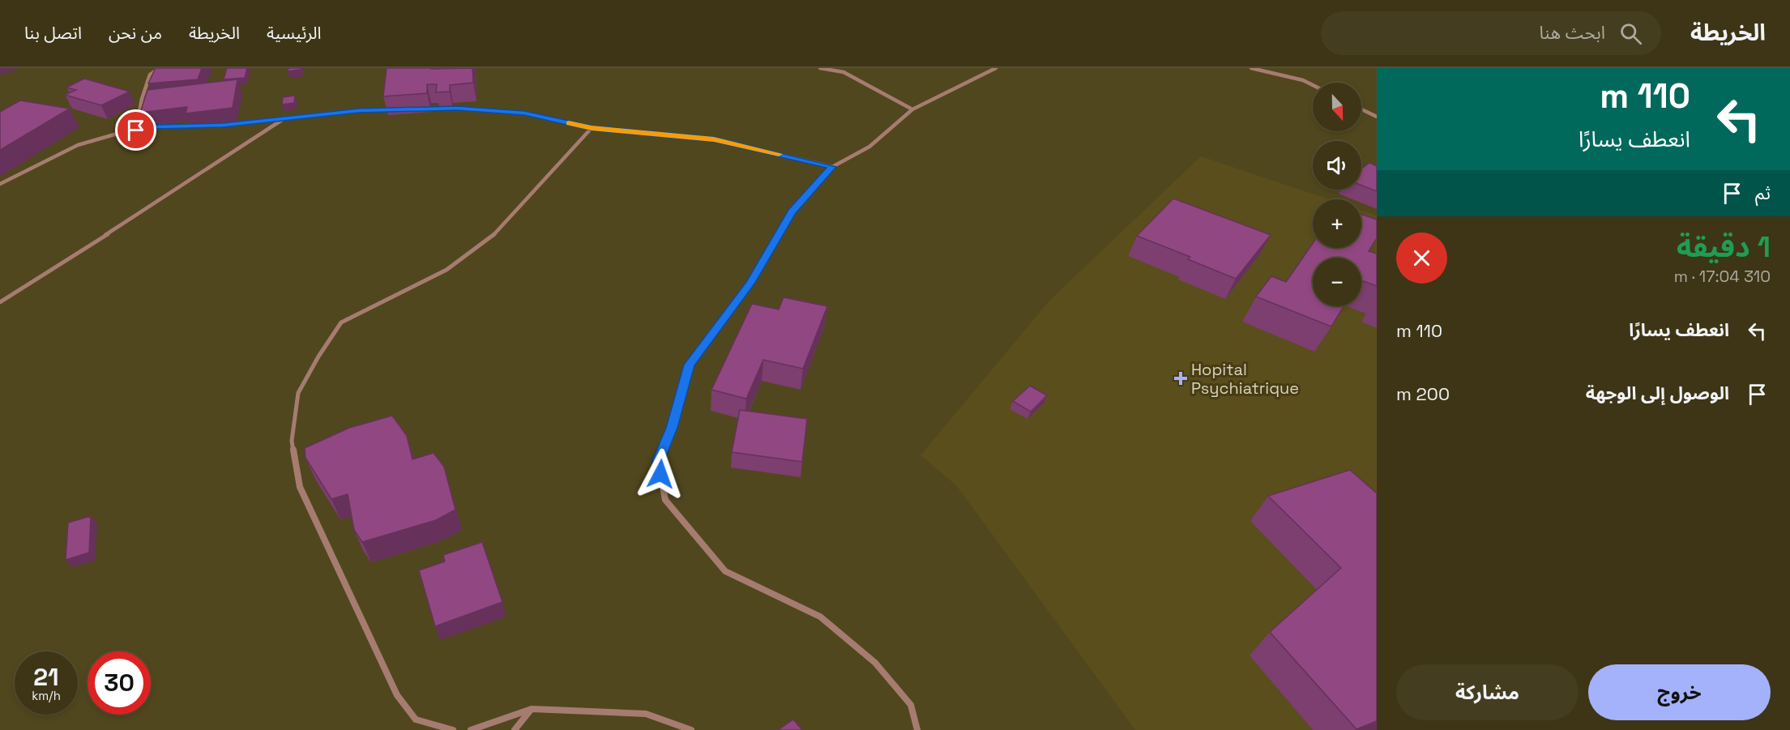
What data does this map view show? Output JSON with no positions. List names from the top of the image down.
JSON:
{
  "places": {
    "health": ["Hopital Psychiatrique"]
  },
  "north": "bottom",
  "page": {
    "header": "الخريطة",
    "search": "ابحث هنا",
    "nav": [
      "الرئيسية",
      "الخريطة",
      "من نحن",
      "اتصل بنا"
    ],
    "turn": ["110 m", "انعطف يسارًا"],
    "map_buttons": ["+", "−"],
    "then": "ثم",
    "heading": ["1 دقيقة", "310 m · 17:04"],
    "list": [
      {
        "name": "انعطف يسارًا",
        "value": "110 m"
      },
      {
        "name": "الوصول إلى الوجهة",
        "value": "200 m"
      }
    ],
    "speed": "21 km/h",
    "limit": "30",
    "buttons": ["خروج", "مشاركة"]
  }
}
